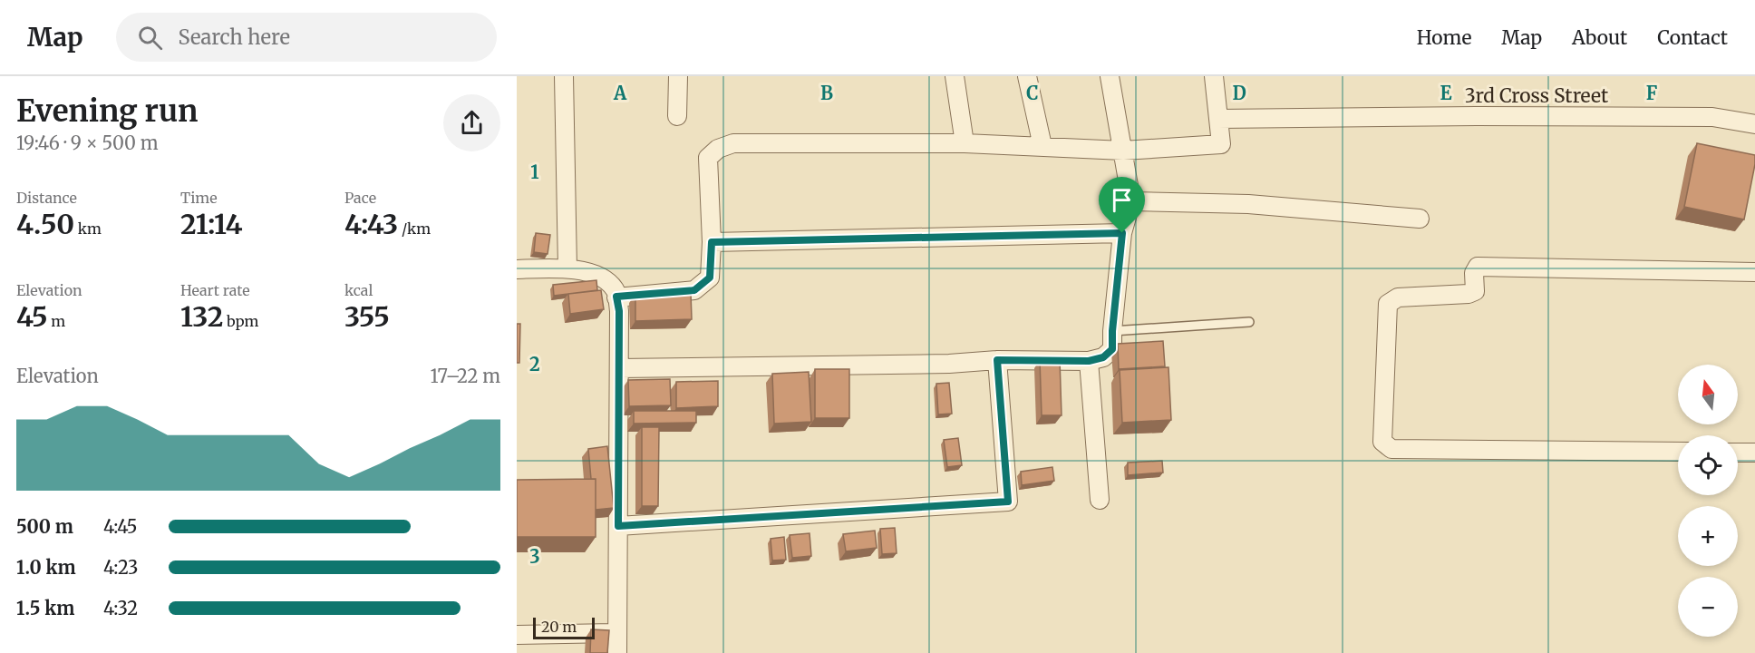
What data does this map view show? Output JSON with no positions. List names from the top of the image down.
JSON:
{
  "streets": {
    "street": ["3rd Cross Street"]
  },
  "scale_bar": "20 m",
  "north": "top",
  "page": {
    "header": "Map",
    "search": "Search here",
    "nav": [
      "Home",
      "Map",
      "About",
      "Contact"
    ],
    "heading": ["Evening run", "19:46 · 9 × 500 m"],
    "stats": [
      ["Distance", "4.50 km"],
      ["Time", "21:14"],
      ["Pace", "4:43 /km"],
      ["Elevation", "45 m"],
      ["Heart rate", "132 bpm"],
      ["kcal", "355"]
    ],
    "chart": ["Elevation", "17–22 m"],
    "map_buttons": ["+", "−"],
    "list": [
      {
        "name": "500 m",
        "note": "4:45"
      },
      {
        "name": "1.0 km",
        "note": "4:23"
      },
      {
        "name": "1.5 km",
        "note": "4:32"
      }
    ],
    "scale": "20 m"
  },
  "grid": {
    "columns": [
      "A",
      "B",
      "C",
      "D",
      "E",
      "F"
    ],
    "rows": ["1", "2", "3"]
  }
}
